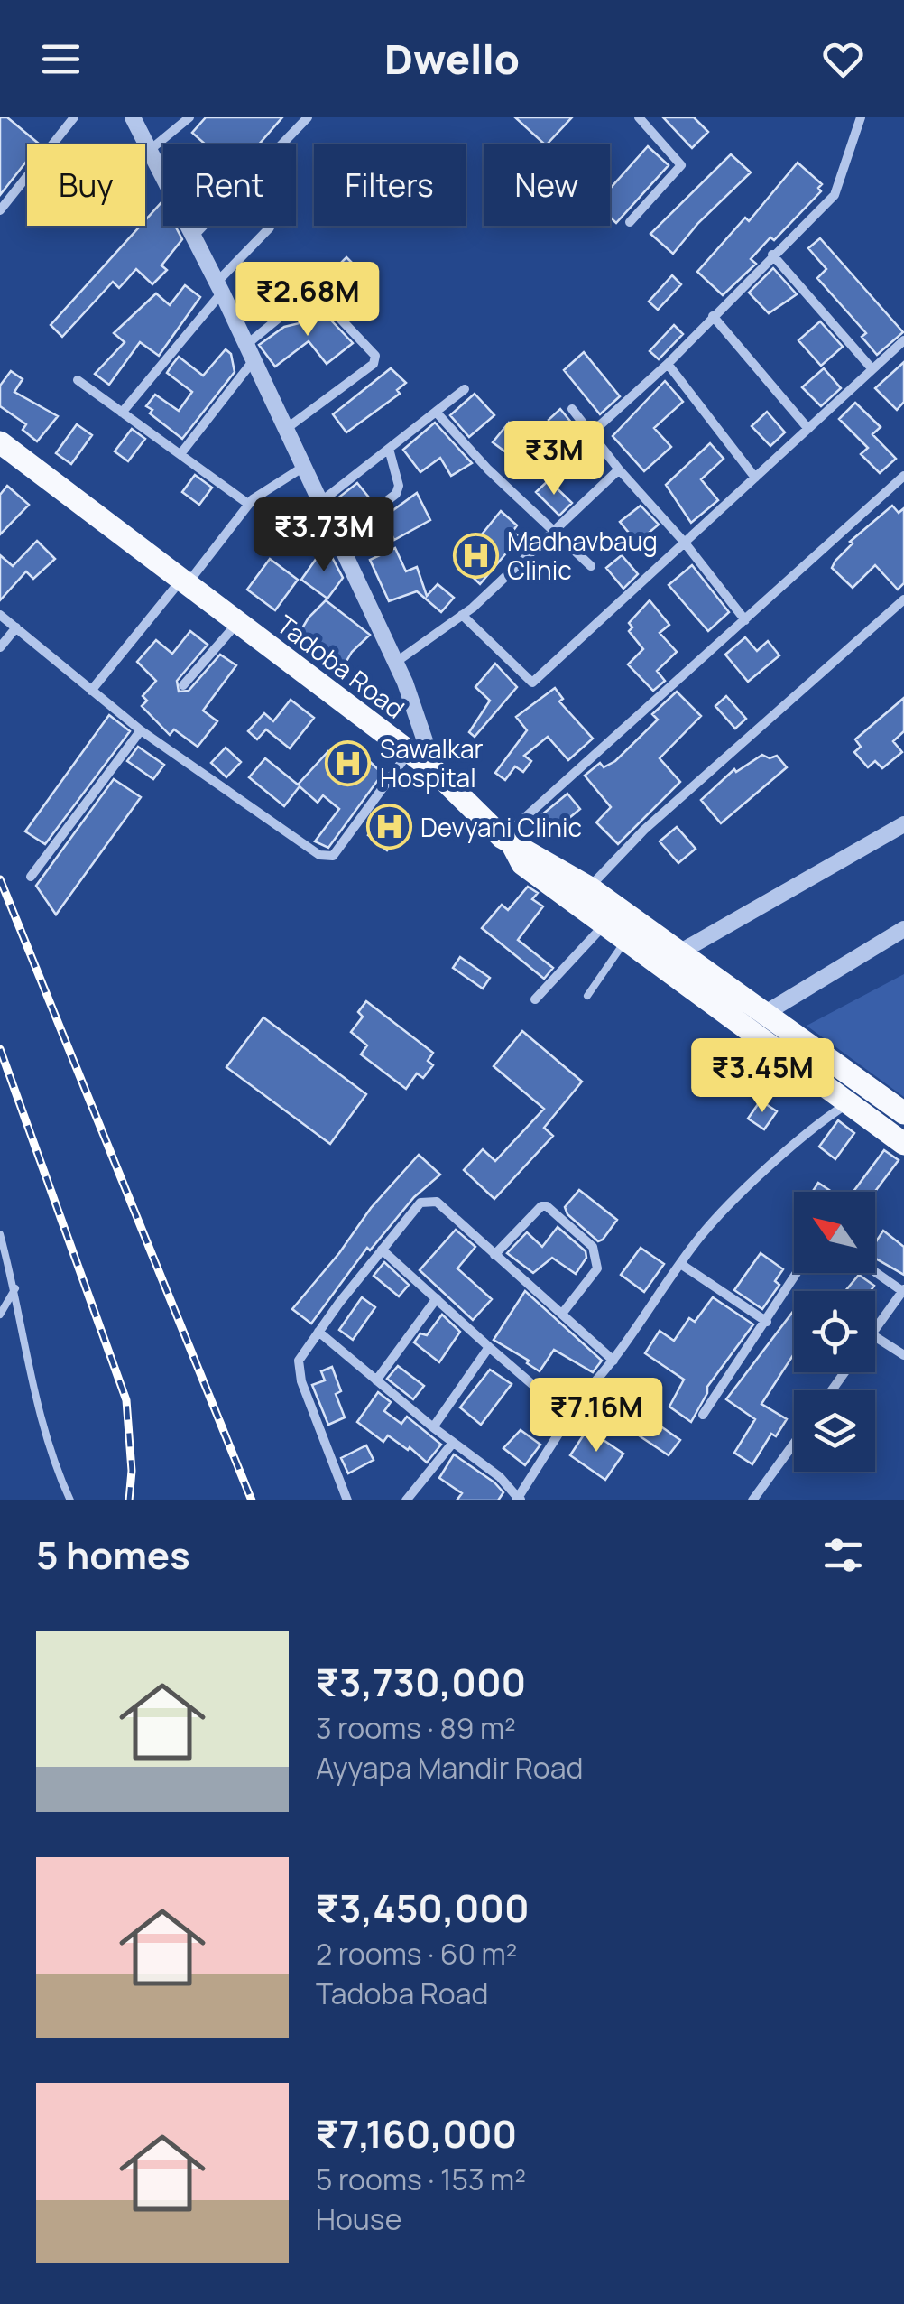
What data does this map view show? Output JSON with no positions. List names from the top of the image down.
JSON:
{
  "streets": {
    "main road": ["Tadoba Road"]
  },
  "places": {
    "hospital": ["Madhavbaug Clinic", "Sawalkar Hospital", "Devyani Clinic"]
  },
  "north": "top left",
  "page": {
    "header": "Dwello",
    "chip": [
      "Buy",
      "Rent",
      "Filters",
      "New"
    ],
    "price": [
      "₹2.68M",
      "₹3M",
      "₹3.73M",
      "₹3.45M",
      "₹7.16M"
    ],
    "heading": "5 homes",
    "list": [
      {
        "name": "₹3,730,000",
        "note": "3 rooms · 89 m² · Ayyapa Mandir Road"
      },
      {
        "name": "₹3,450,000",
        "note": "2 rooms · 60 m² · Tadoba Road"
      },
      {
        "name": "₹7,160,000",
        "note": "5 rooms · 153 m² · House"
      }
    ]
  }
}
